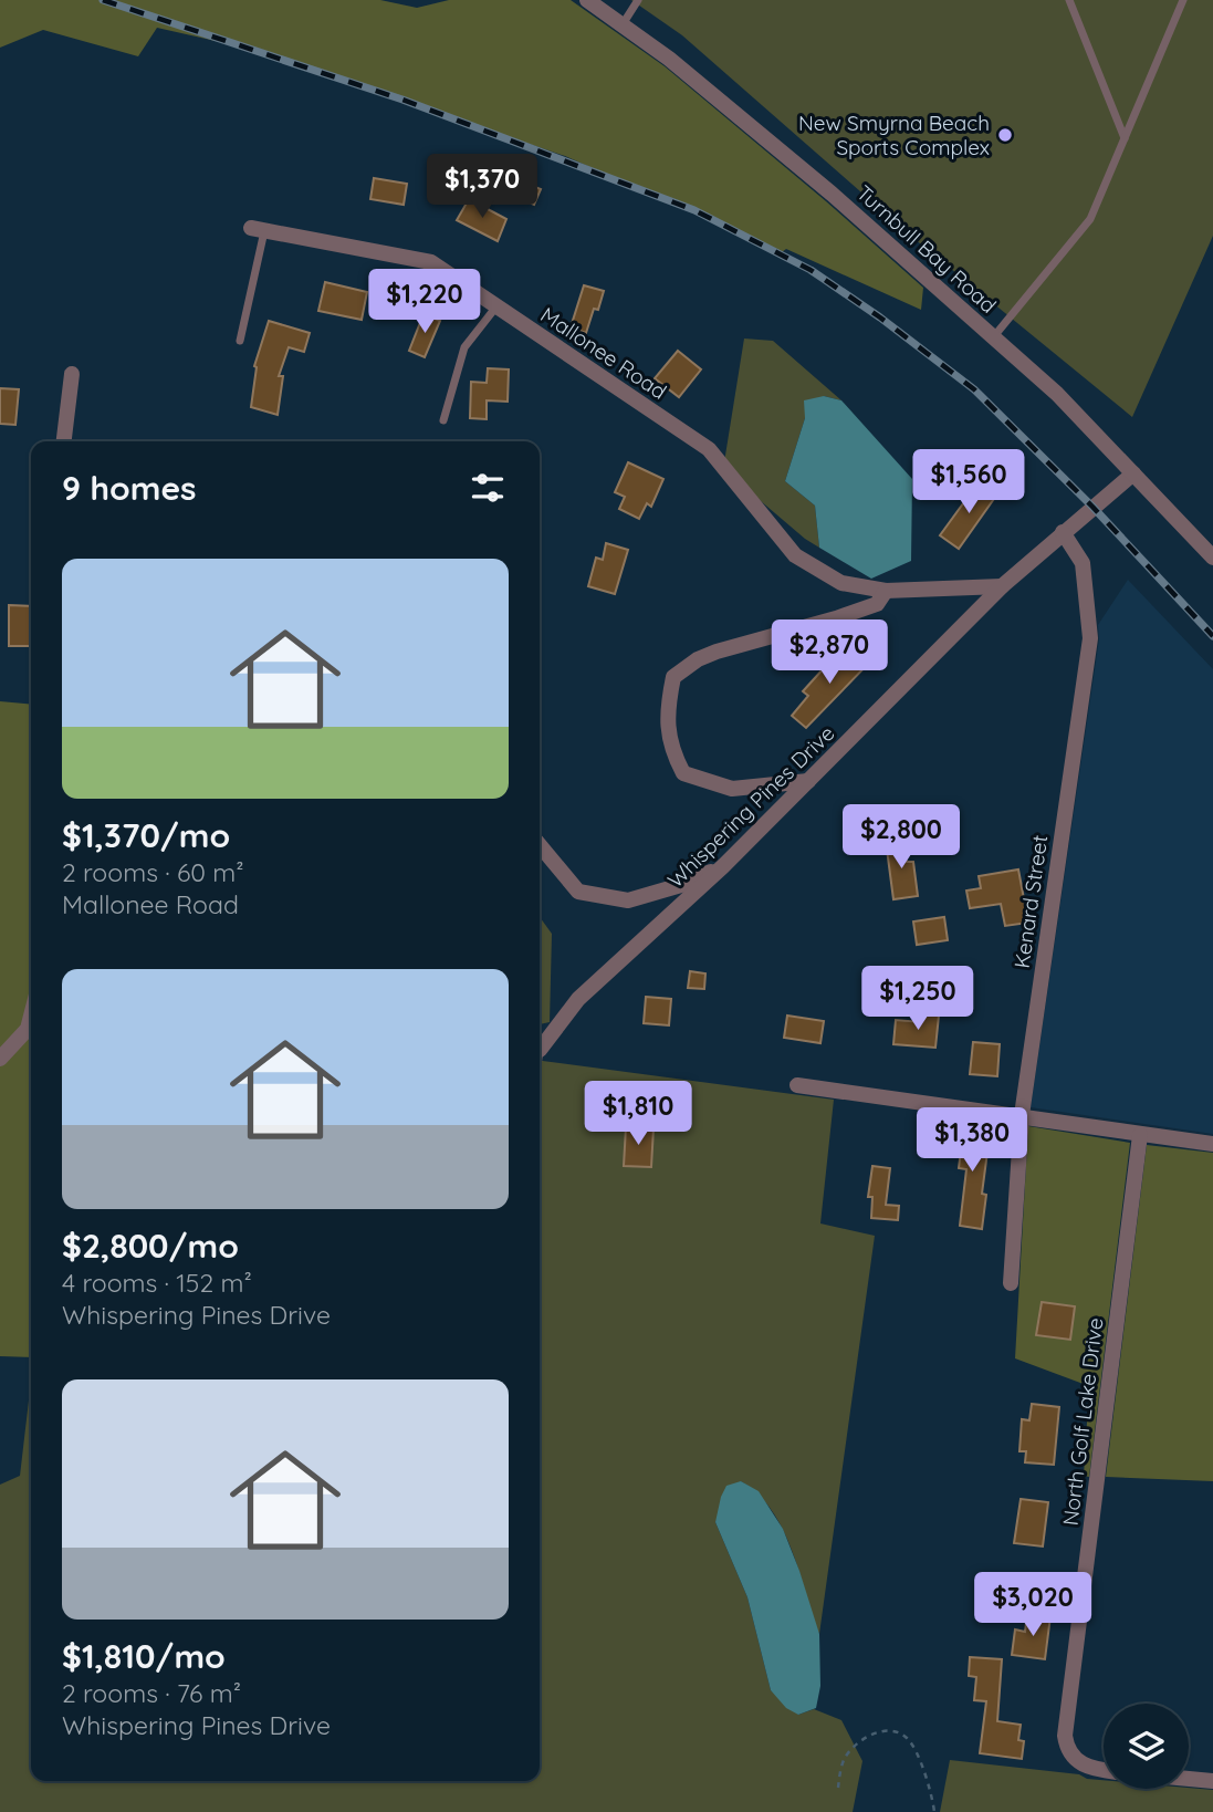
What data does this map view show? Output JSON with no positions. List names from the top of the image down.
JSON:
{
  "streets": {
    "street": [
      "Turnbull Bay Road",
      "Mallonee Road",
      "Whispering Pines Drive",
      "Kenard Street",
      "North Golf Lake Drive"
    ]
  },
  "crossings": [
    ["Turnbull Bay Road", "Whispering Pines Drive"],
    ["Mallonee Road", "Whispering Pines Drive"],
    ["Whispering Pines Drive", "Kenard Street"]
  ],
  "places": ["New Smyrna Beach Sports Complex"],
  "page": {
    "price": [
      "$1,370",
      "$1,220",
      "$1,560",
      "$2,870",
      "$2,800",
      "$1,250",
      "$1,810",
      "$1,380",
      "$3,020"
    ],
    "heading": "9 homes",
    "list": [
      {
        "name": "$1,370/mo",
        "note": "2 rooms · 60 m² · Mallonee Road"
      },
      {
        "name": "$2,800/mo",
        "note": "4 rooms · 152 m² · Whispering Pines Drive"
      },
      {
        "name": "$1,810/mo",
        "note": "2 rooms · 76 m² · Whispering Pines Drive"
      }
    ]
  }
}
